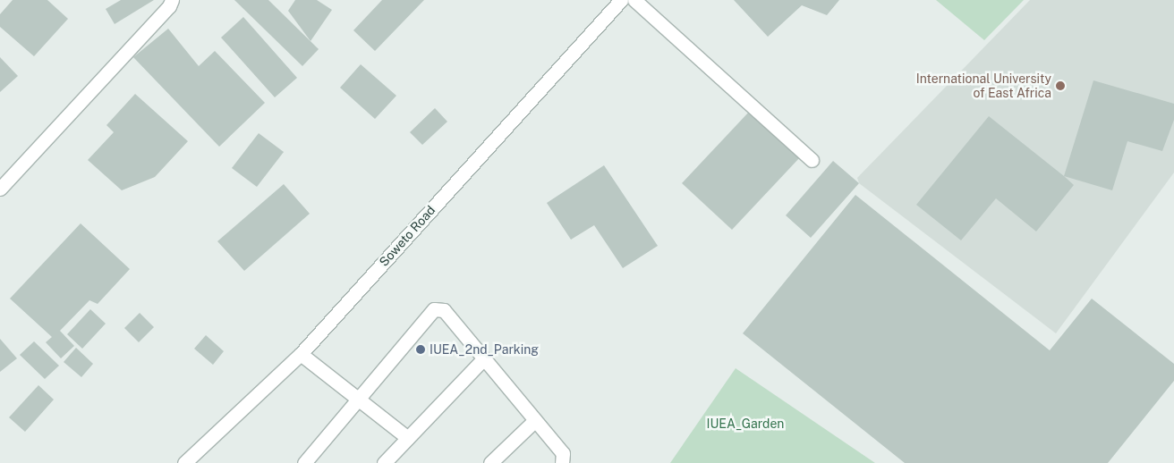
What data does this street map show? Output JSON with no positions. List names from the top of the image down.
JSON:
{
  "streets": {
    "street": ["Soweto Road"]
  },
  "parks": ["IUEA_Garden"],
  "places": ["International University of East Africa", "IUEA_2nd_Parking"]
}
